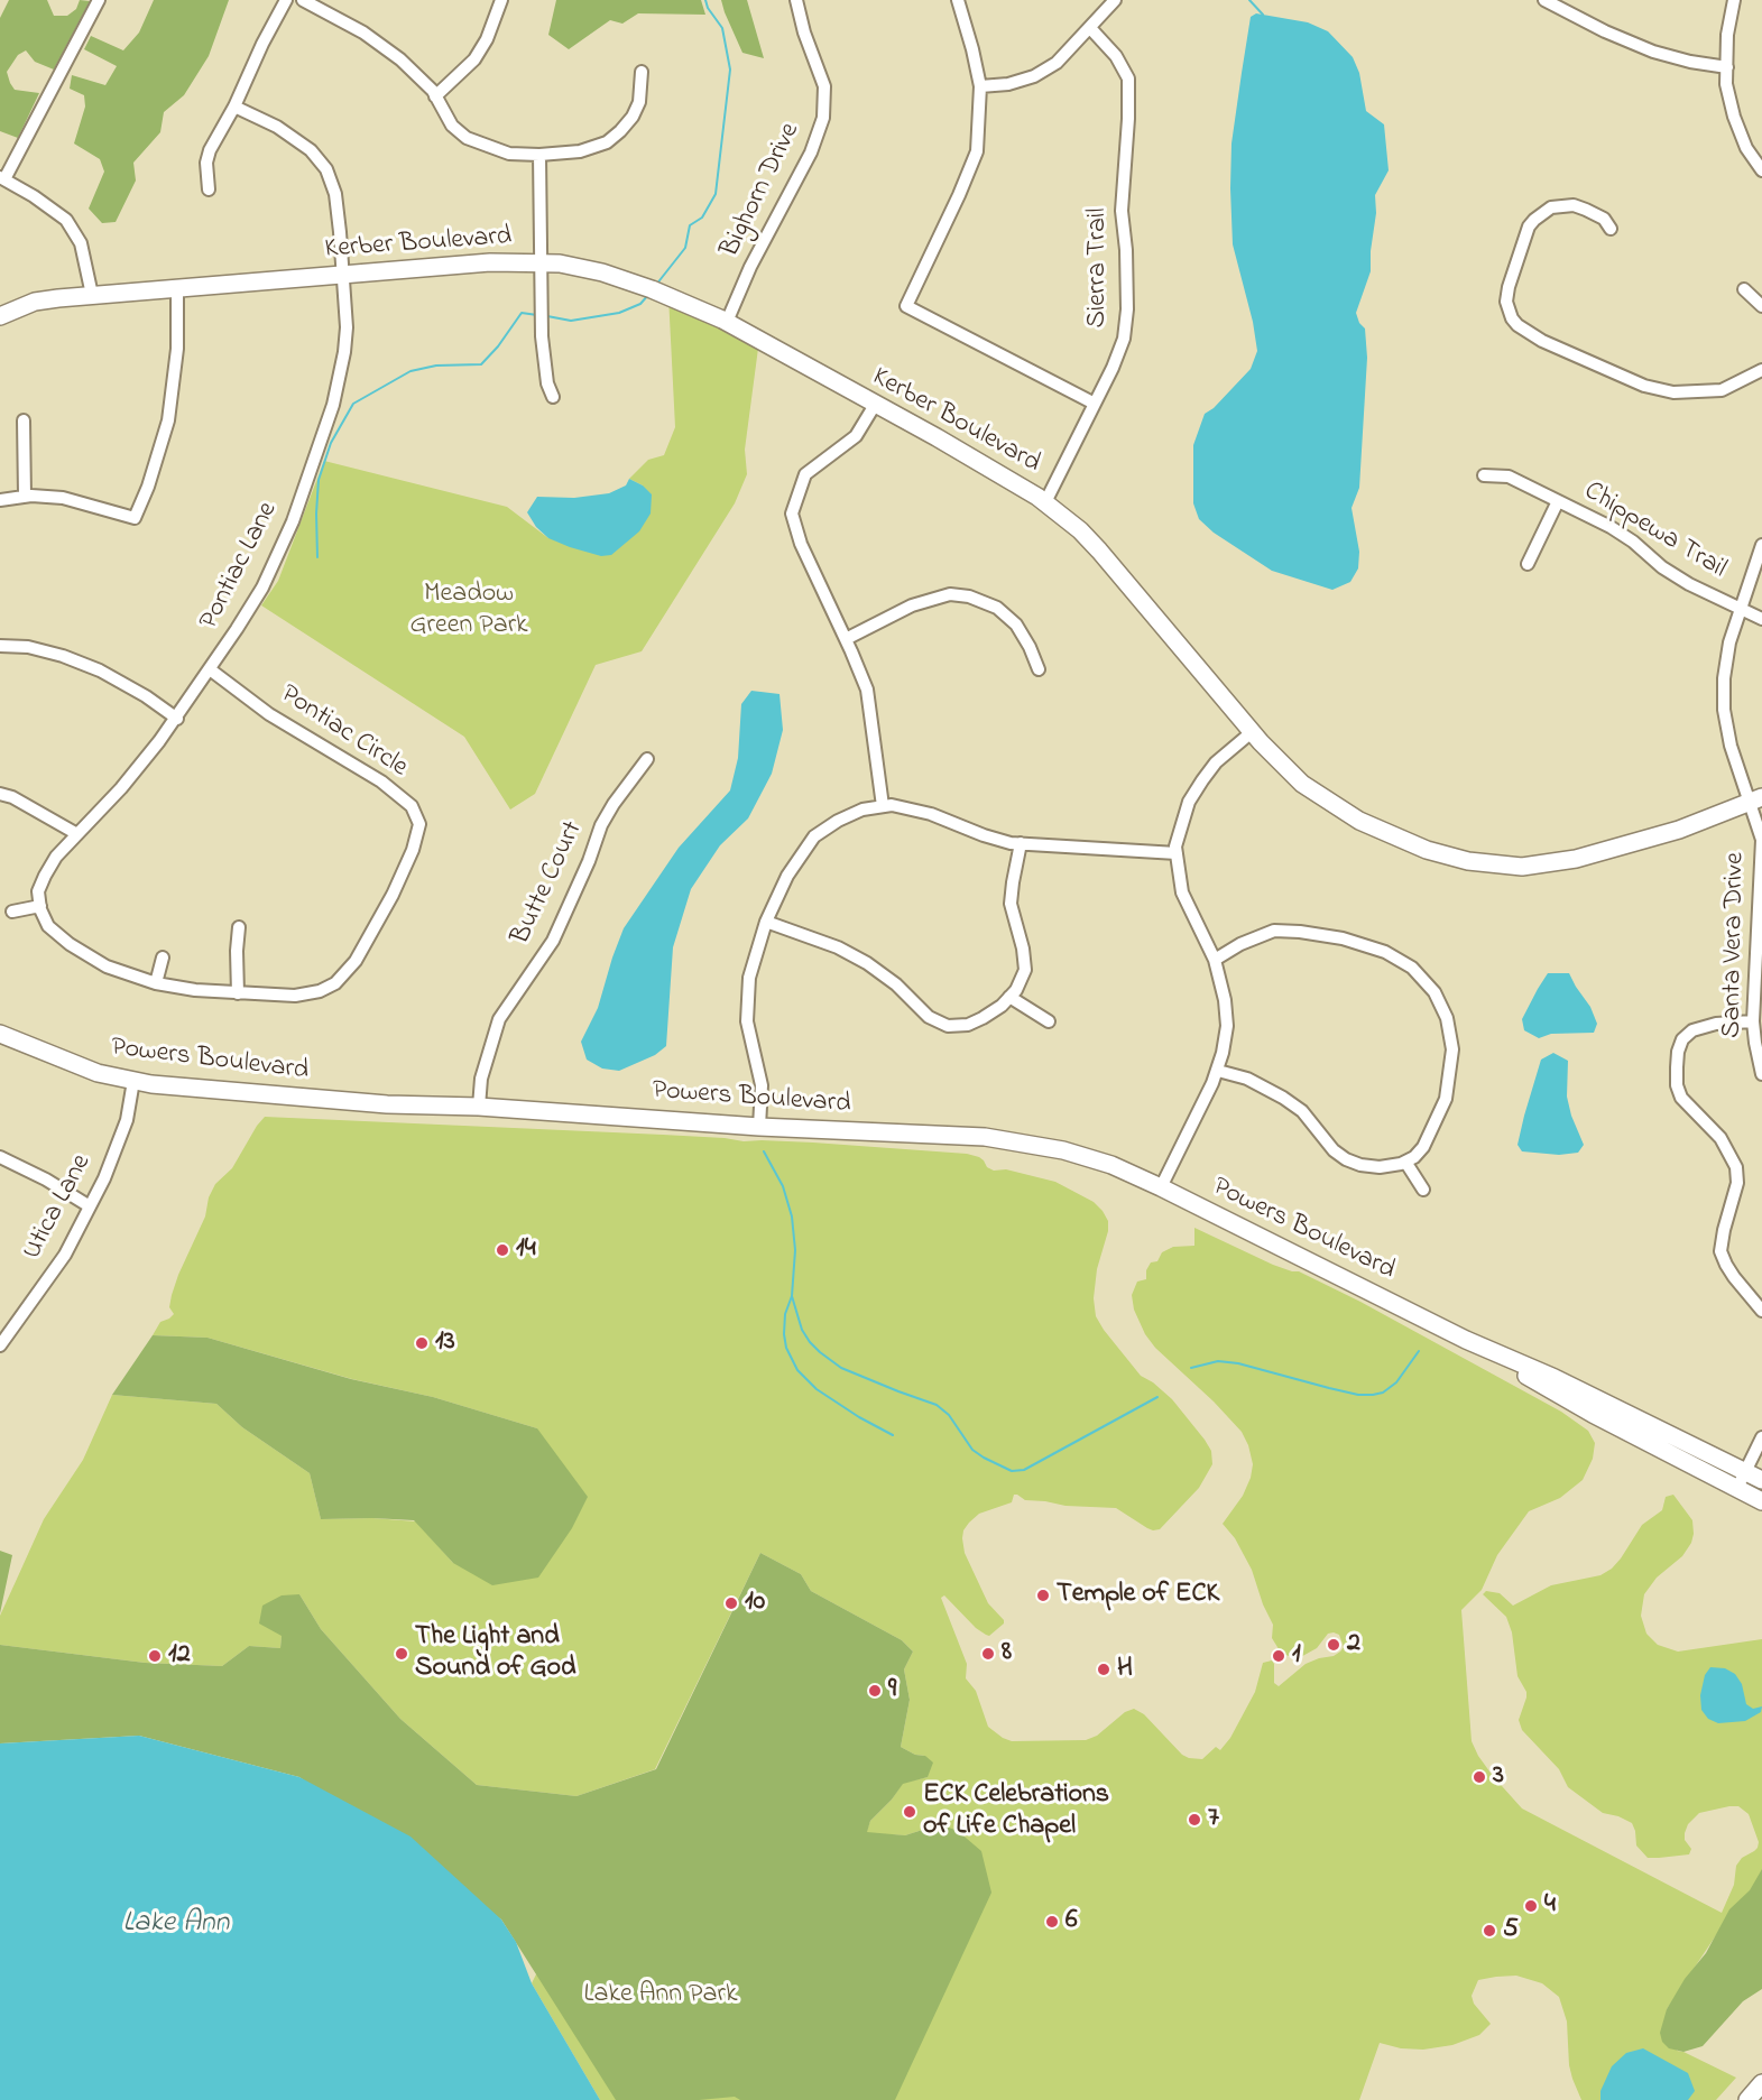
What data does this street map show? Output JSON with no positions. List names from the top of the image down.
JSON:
{
  "streets": {
    "main road": ["Kerber Boulevard", "Powers Boulevard"],
    "street": [
      "Bighorn Drive",
      "Sierra Trail",
      "Chippewa Trail",
      "Pontiac Lane",
      "Pontiac Circle",
      "Butte Court",
      "Santa Vera Drive",
      "Utica Lane"
    ]
  },
  "crossings": [
    ["Bighorn Drive", "Kerber Boulevard"],
    ["Kerber Boulevard", "Sierra Trail"],
    ["Kerber Boulevard", "Pontiac Lane"],
    ["Kerber Boulevard", "Santa Vera Drive"],
    ["Chippewa Trail", "Santa Vera Drive"],
    ["Pontiac Lane", "Pontiac Circle"],
    ["Butte Court", "Powers Boulevard"],
    ["Powers Boulevard", "Utica Lane"]
  ],
  "water": ["Lake Ann"],
  "parks": ["Meadow Green Park", "Lake Ann Park"],
  "places": [
    "14",
    "13",
    "Temple of ECK",
    "10",
    "2",
    "The Light and Sound of God",
    "8",
    "12",
    "1",
    "H",
    "9",
    "3",
    "ECK Celebrations of Life Chapel",
    "7",
    "4",
    "6",
    "5"
  ]
}
